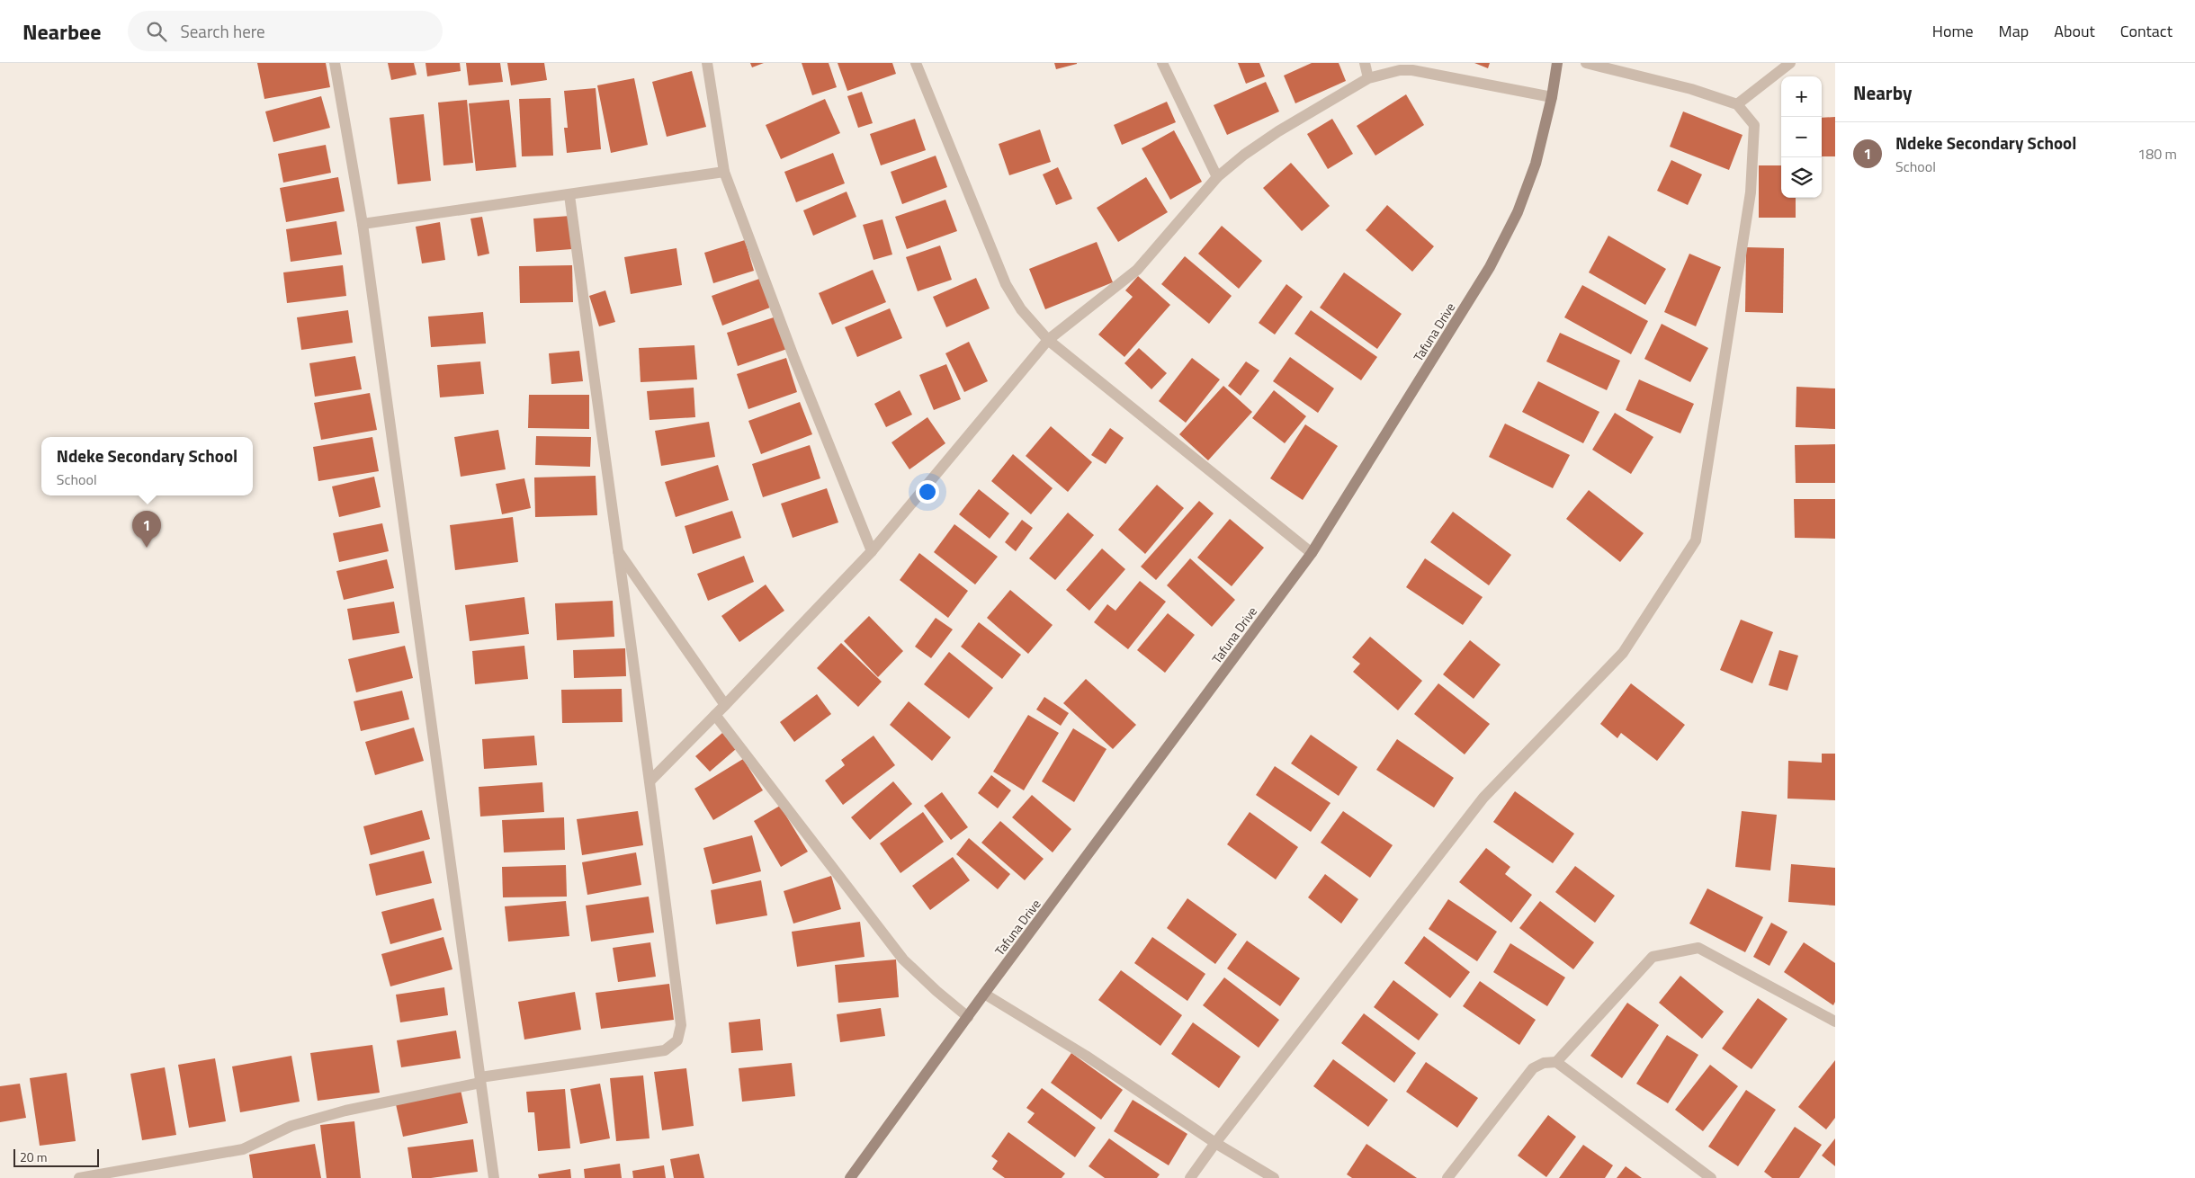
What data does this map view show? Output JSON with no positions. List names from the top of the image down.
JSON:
{
  "streets": {
    "main road": ["Tafuna Drive"]
  },
  "scale_bar": "20 m",
  "page": {
    "header": "Nearbee",
    "search": "Search here",
    "nav": [
      "Home",
      "Map",
      "About",
      "Contact"
    ],
    "heading": "Nearby",
    "map_buttons": ["+", "−"],
    "list": [
      {
        "mark": "1",
        "name": "Ndeke Secondary School",
        "note": "School",
        "value": "180 m"
      }
    ],
    "popup": ["Ndeke Secondary School", "School"],
    "pins": "1",
    "scale": "20 m"
  }
}
